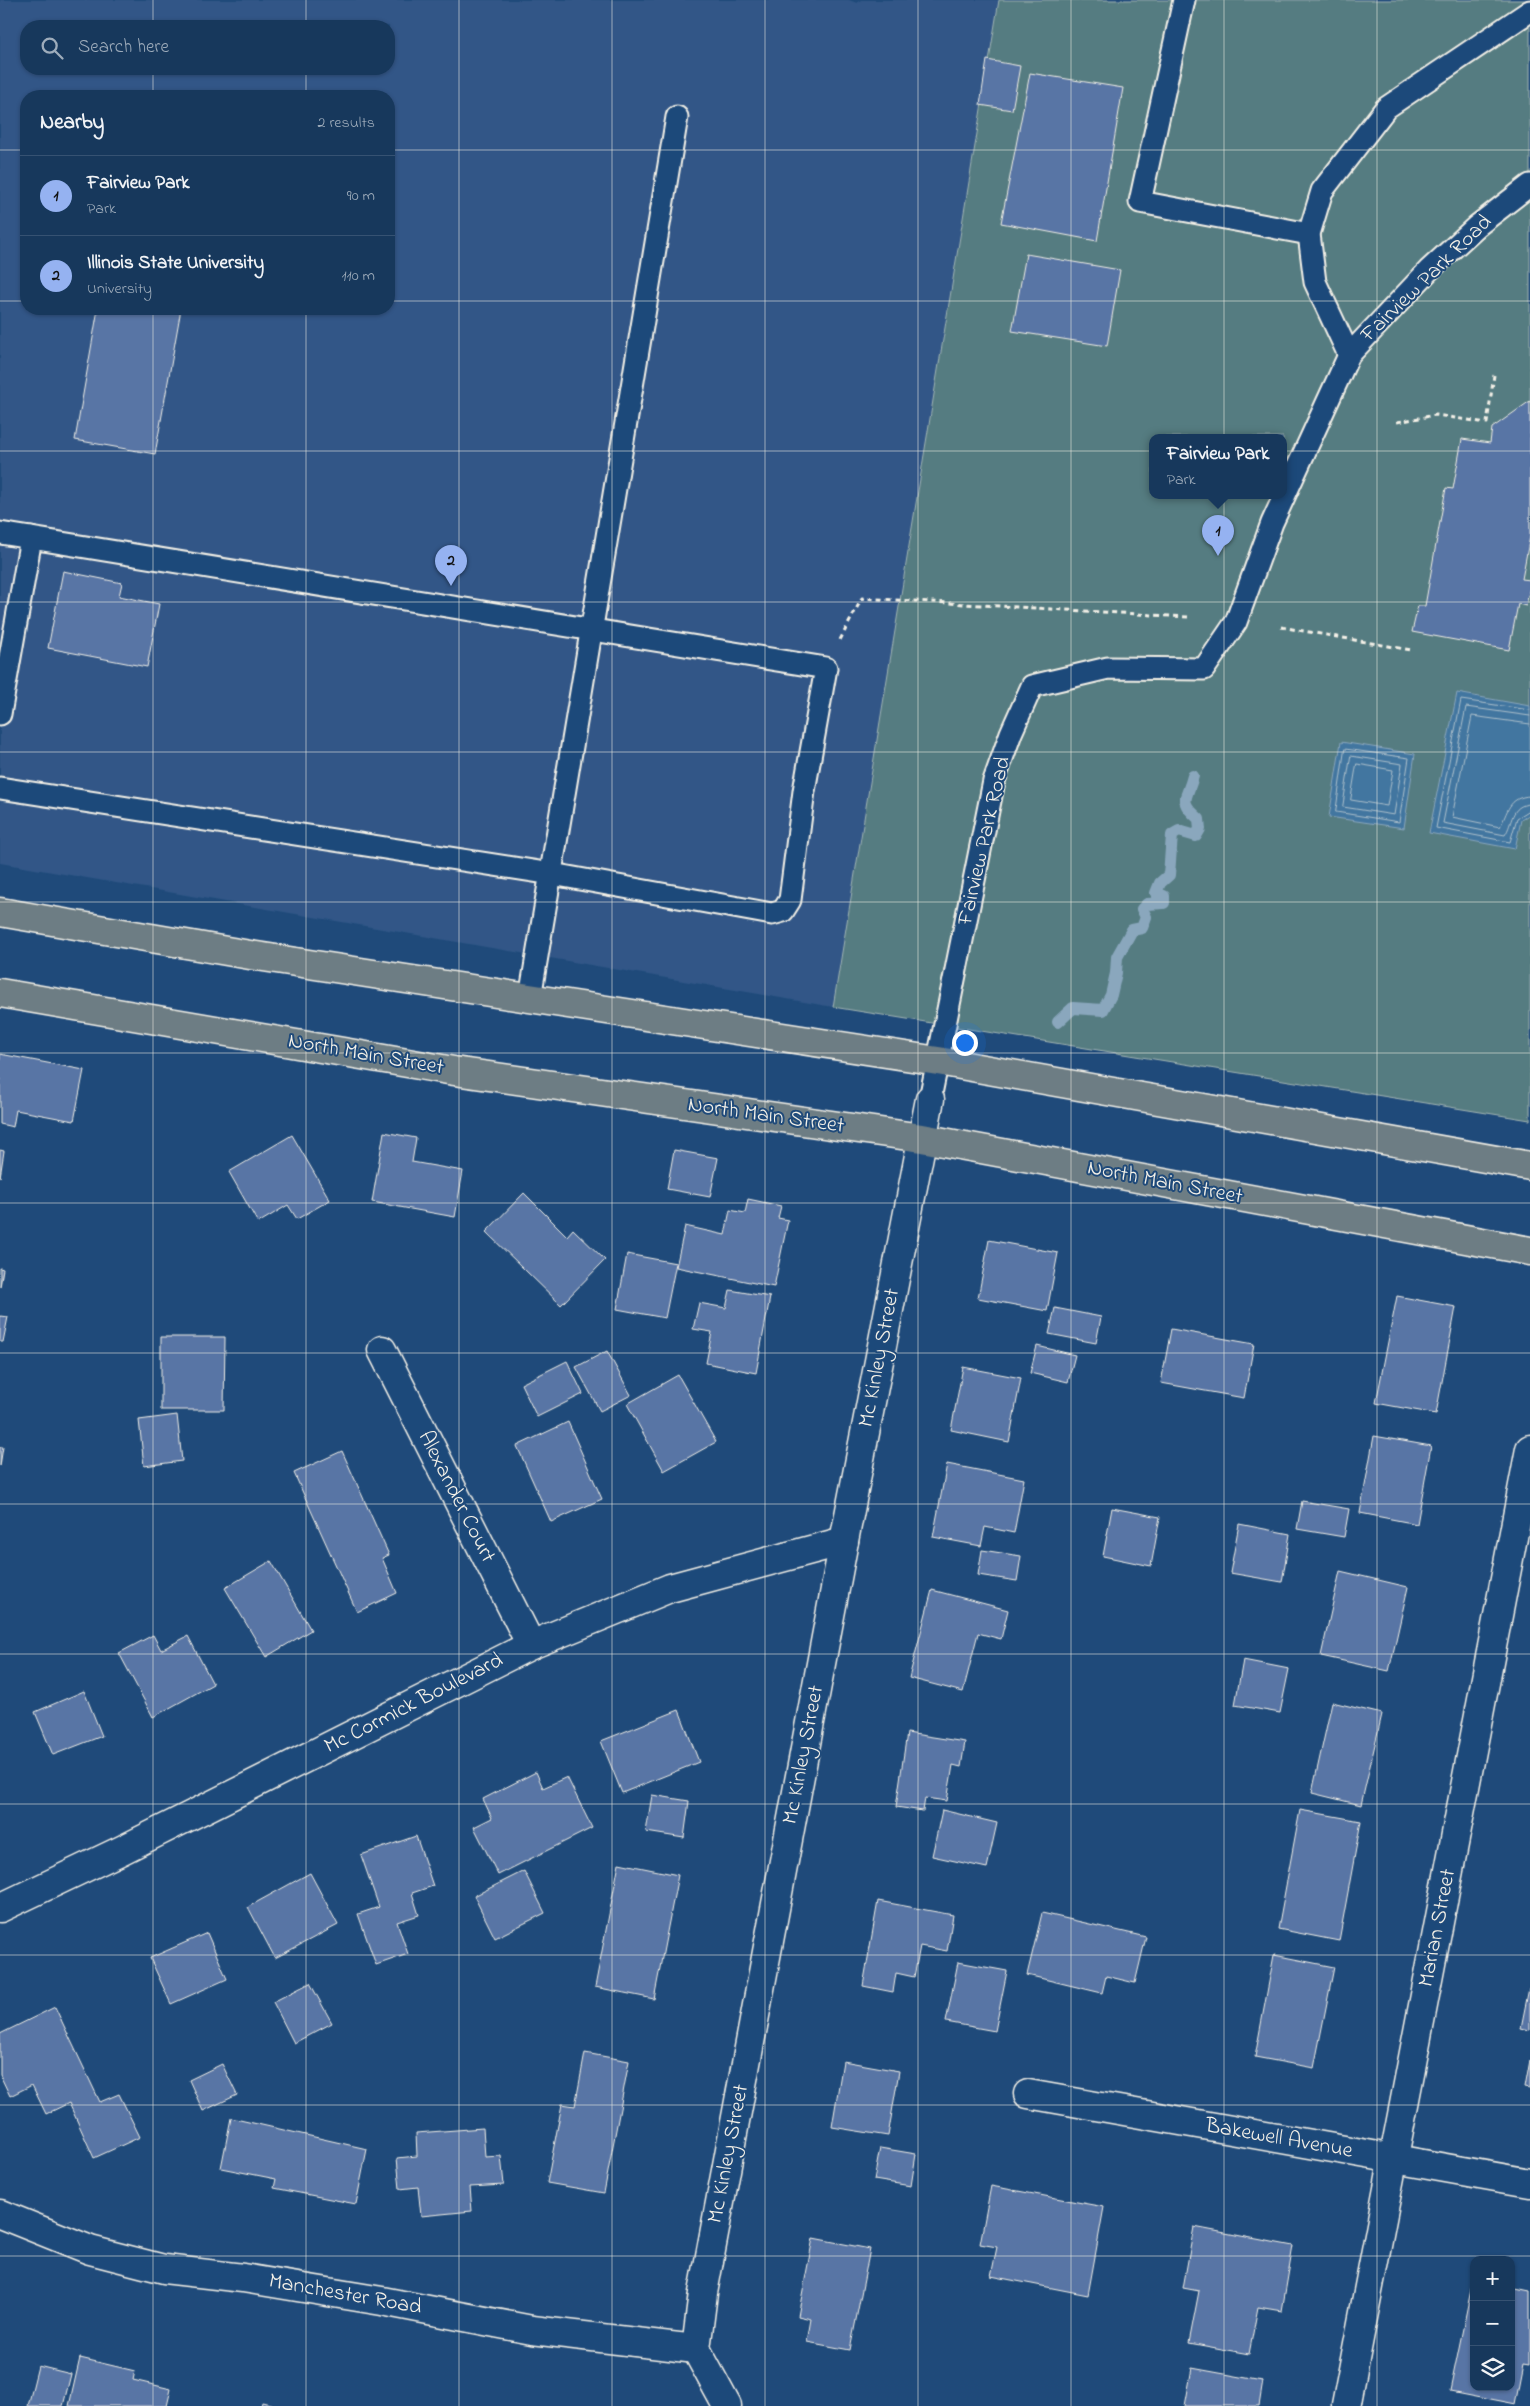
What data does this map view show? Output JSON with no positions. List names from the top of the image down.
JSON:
{
  "streets": {
    "main road": ["North Main Street"],
    "street": [
      "Mc Kinley Street",
      "Alexander Court",
      "Mc Cormick Boulevard",
      "Marian Street",
      "Bakewell Avenue",
      "Manchester Road"
    ],
    "lane": ["Fairview Park Road"]
  },
  "crossings": [
    ["Fairview Park Road", "Mc Kinley Street"],
    ["North Main Street", "Mc Kinley Street"],
    ["Mc Kinley Street", "Mc Cormick Boulevard"],
    ["Mc Kinley Street", "Manchester Road"],
    ["Alexander Court", "Mc Cormick Boulevard"],
    ["Marian Street", "Bakewell Avenue"]
  ],
  "page": {
    "search": "Search here",
    "heading": ["Nearby", "2 results"],
    "list": [
      {
        "mark": "1",
        "name": "Fairview Park",
        "note": "Park",
        "value": "90 m"
      },
      {
        "mark": "2",
        "name": "Illinois State University",
        "note": "University",
        "value": "110 m"
      }
    ],
    "popup": ["Fairview Park", "Park"],
    "pins": ["1", "2"],
    "map_buttons": ["+", "−"]
  }
}
